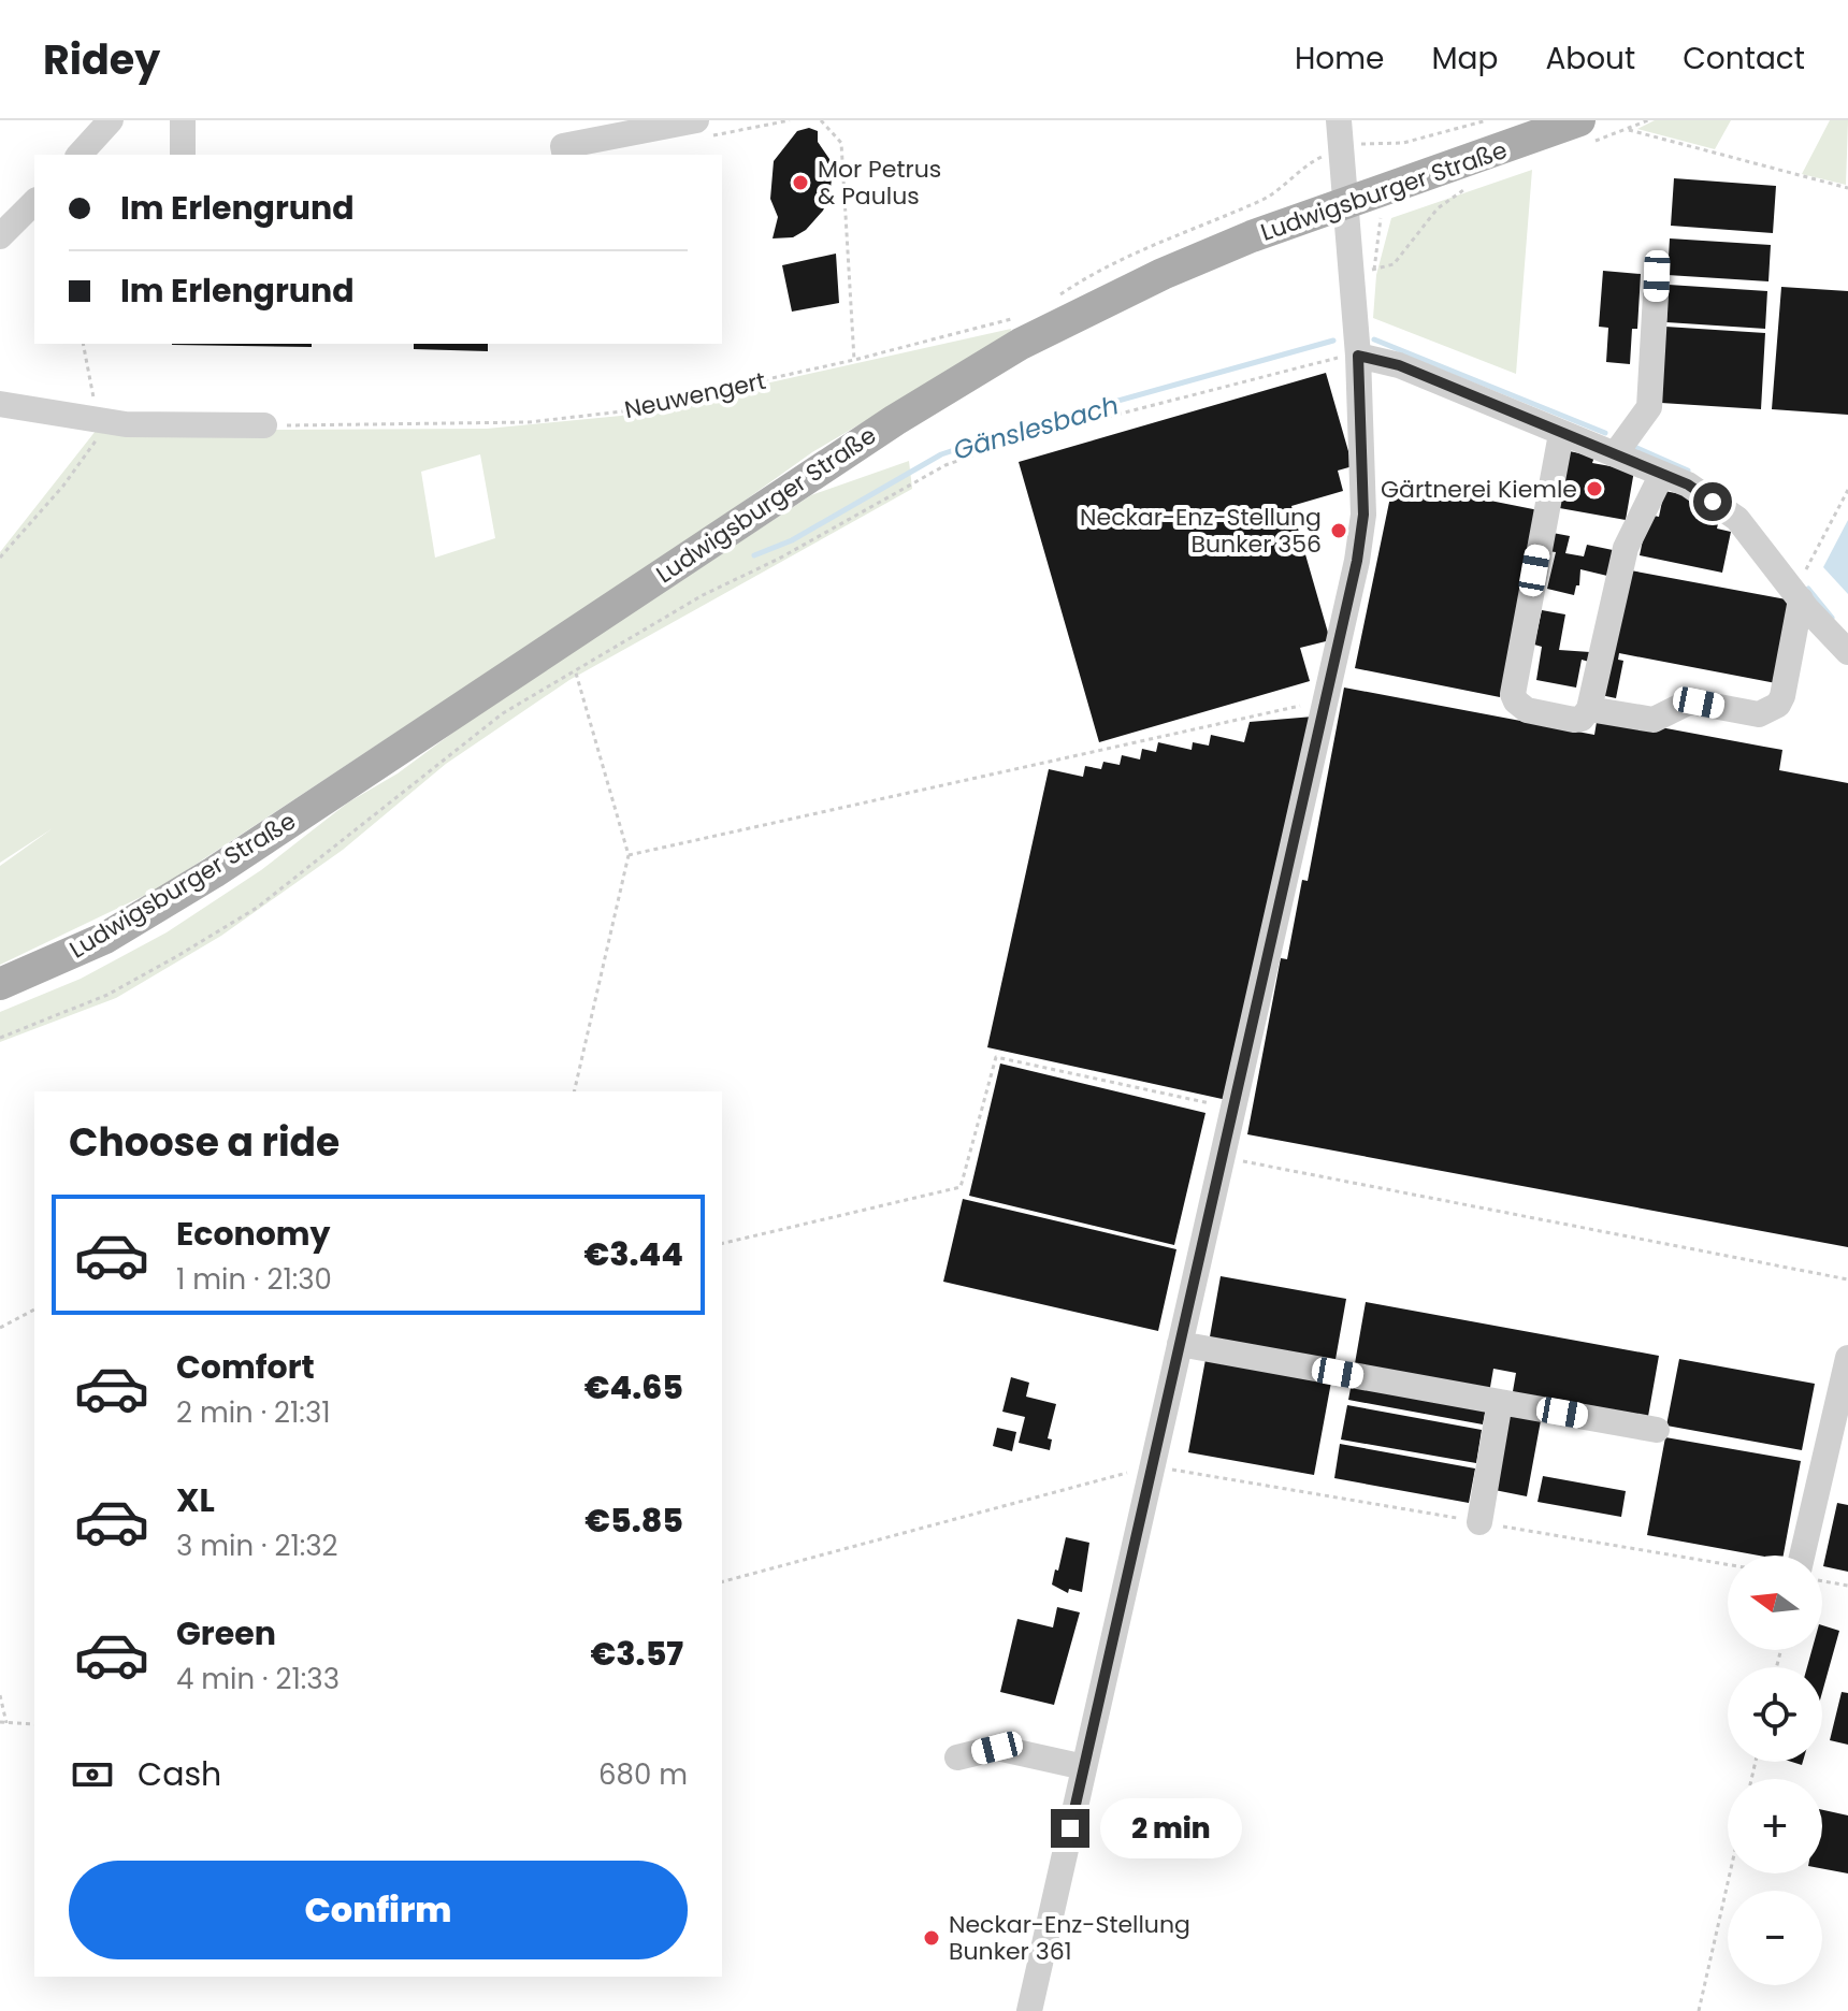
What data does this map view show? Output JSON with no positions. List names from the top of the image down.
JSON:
{
  "streets": {
    "main road": ["Ludwigsburger Straße"],
    "path": ["Neuwengert"]
  },
  "water": ["Gänslesbach"],
  "places": [
    "Mor Petrus & Paulus",
    "Gärtnerei Kiemle",
    "Neckar-Enz-Stellung Bunker 356",
    "Neckar-Enz-Stellung Bunker 361"
  ],
  "north": "left",
  "page": {
    "header": "Ridey",
    "nav": [
      "Home",
      "Map",
      "About",
      "Contact"
    ],
    "banner": ["Im Erlengrund", "Im Erlengrund"],
    "heading": "Choose a ride",
    "list": [
      {
        "name": "Economy",
        "note": "1 min · 21:30",
        "value": "€3.44"
      },
      {
        "name": "Comfort",
        "note": "2 min · 21:31",
        "value": "€4.65"
      },
      {
        "name": "XL",
        "note": "3 min · 21:32",
        "value": "€5.85"
      },
      {
        "name": "Green",
        "note": "4 min · 21:33",
        "value": "€3.57"
      }
    ],
    "map_buttons": ["+", "−"],
    "pay": ["Cash", "680 m"],
    "bubble": "2 min",
    "buttons": "Confirm"
  }
}
